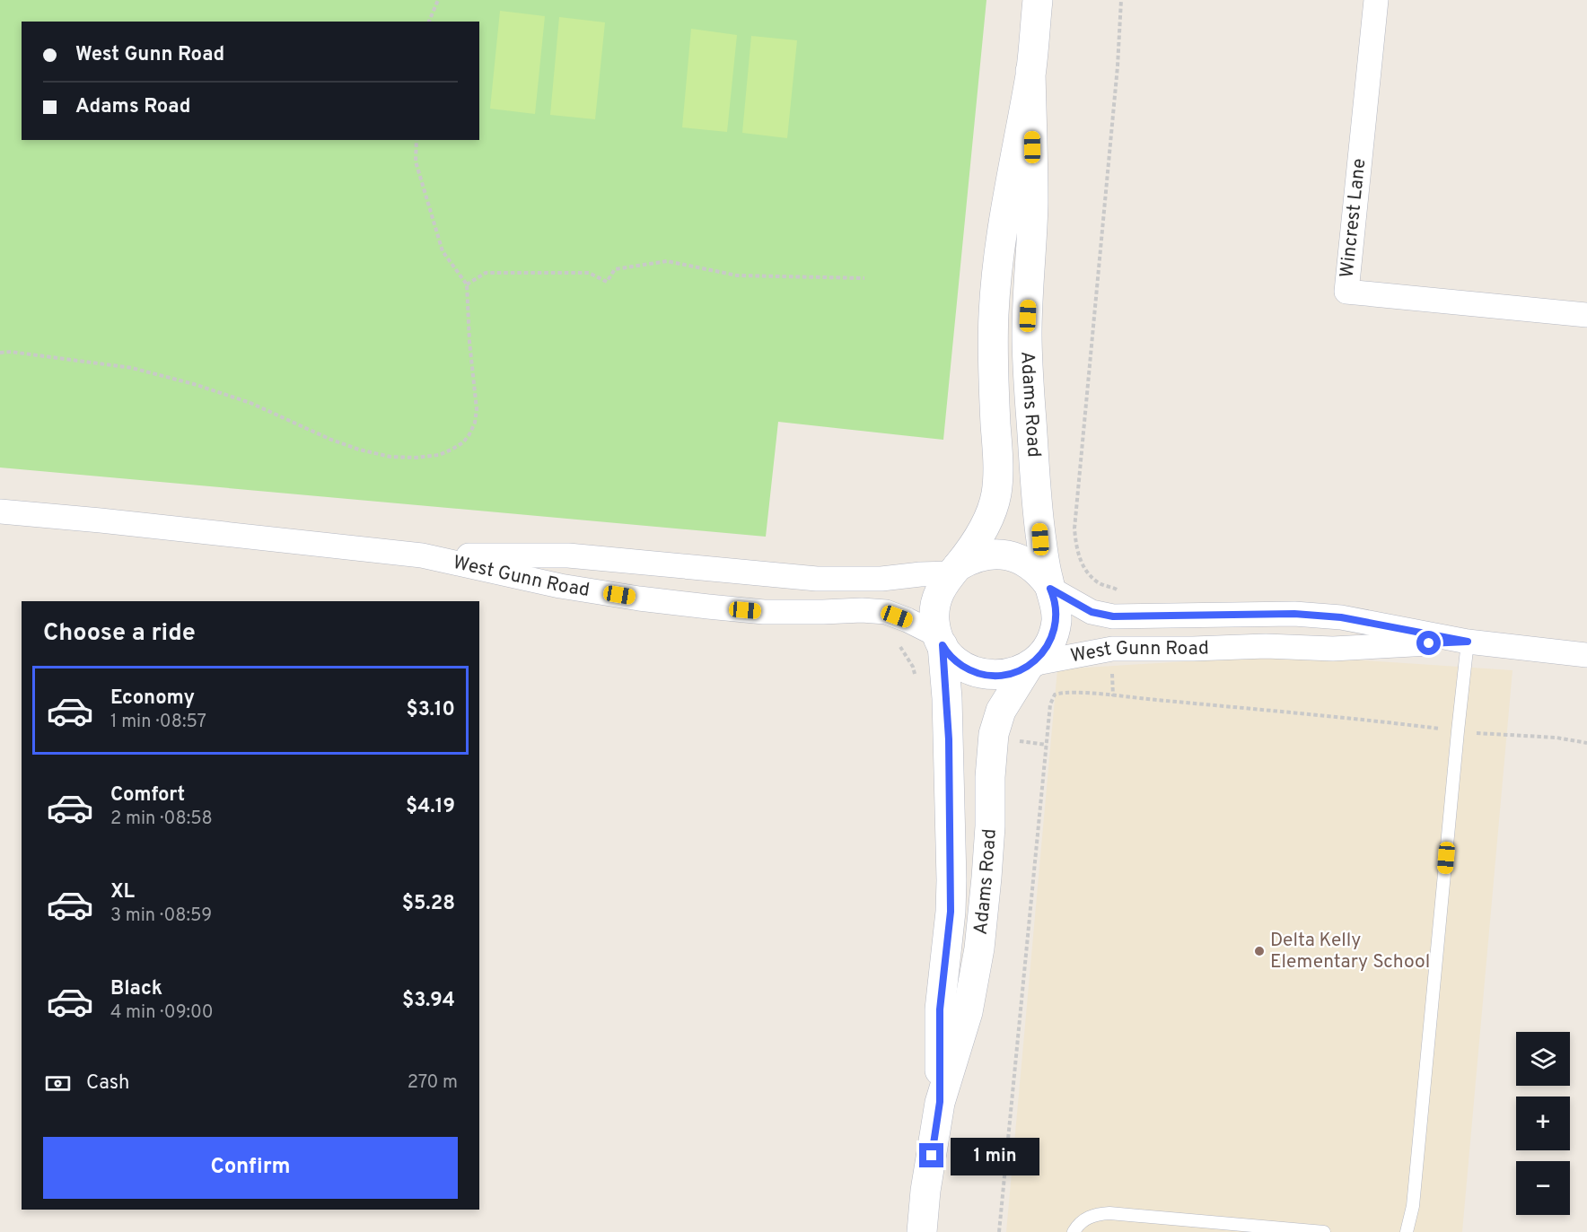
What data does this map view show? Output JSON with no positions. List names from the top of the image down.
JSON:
{
  "streets": {
    "main road": ["Adams Road", "West Gunn Road"],
    "street": ["Wincrest Lane"]
  },
  "crossings": [
    ["Adams Road", "West Gunn Road"]
  ],
  "places": ["Delta Kelly Elementary School"],
  "page": {
    "banner": ["West Gunn Road", "Adams Road"],
    "heading": "Choose a ride",
    "list": [
      {
        "name": "Economy",
        "note": "1 min · 08:57",
        "value": "$3.10"
      },
      {
        "name": "Comfort",
        "note": "2 min · 08:58",
        "value": "$4.19"
      },
      {
        "name": "XL",
        "note": "3 min · 08:59",
        "value": "$5.28"
      },
      {
        "name": "Black",
        "note": "4 min · 09:00",
        "value": "$3.94"
      }
    ],
    "map_buttons": ["+", "−"],
    "pay": ["Cash", "270 m"],
    "buttons": "Confirm",
    "bubble": "1 min"
  }
}
